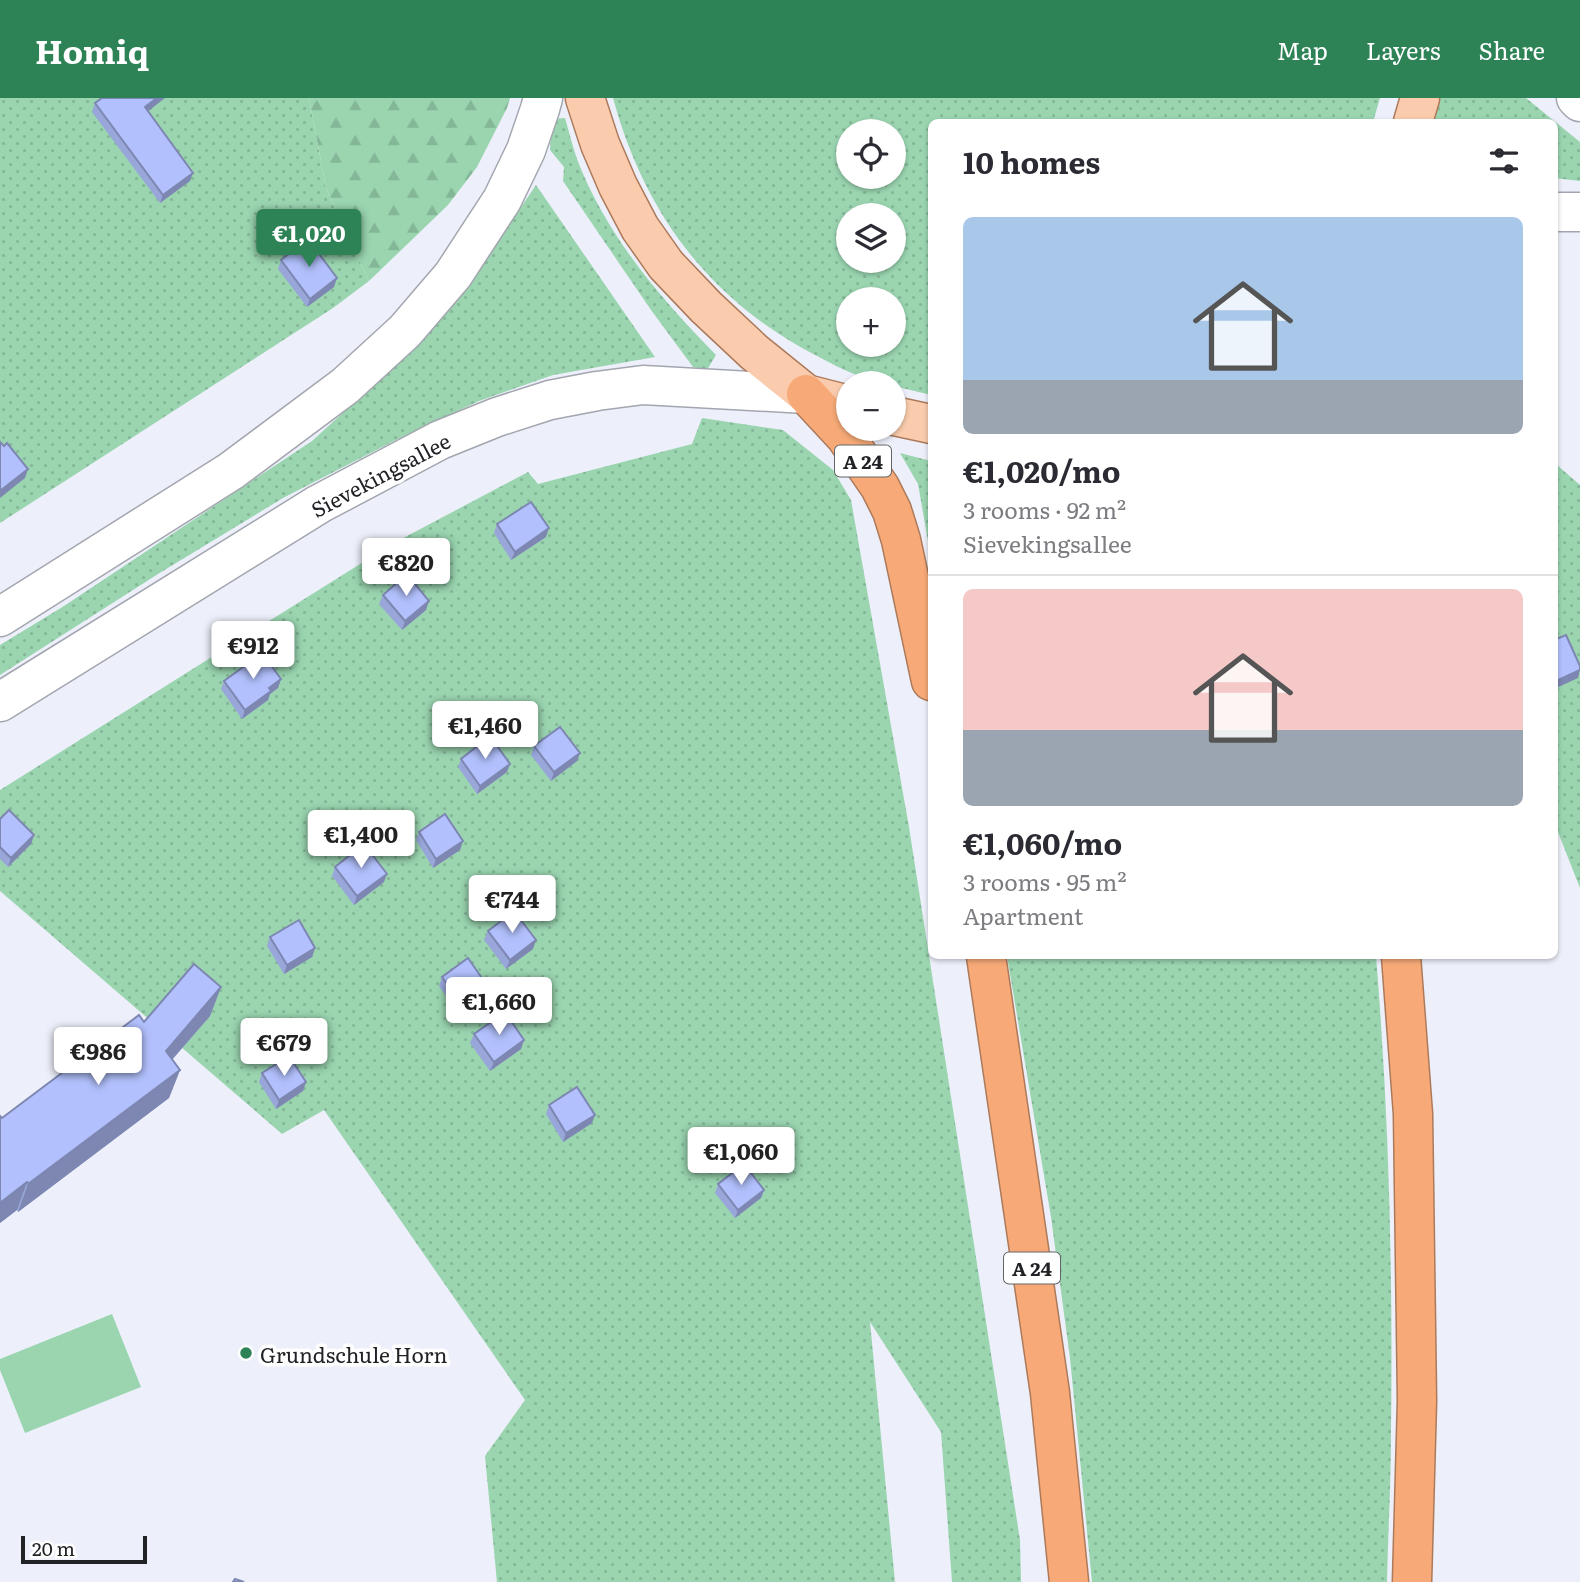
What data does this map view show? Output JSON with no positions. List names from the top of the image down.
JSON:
{
  "streets": {
    "highway": ["A 24"],
    "main road": ["Sievekingsallee"]
  },
  "crossings": [
    ["A 24", "Sievekingsallee"]
  ],
  "places": ["Grundschule Horn"],
  "scale_bar": "20 m",
  "page": {
    "header": "Homiq",
    "nav": ["Map", "Layers", "Share"],
    "map_buttons": ["+", "−"],
    "heading": "10 homes",
    "list": [
      {
        "name": "€1,020/mo",
        "note": "3 rooms · 92 m² · Sievekingsallee"
      },
      {
        "name": "€1,060/mo",
        "note": "3 rooms · 95 m² · Apartment"
      }
    ],
    "price": [
      "€1,020",
      "€820",
      "€912",
      "€1,460",
      "€1,400",
      "€744",
      "€1,660",
      "€679",
      "€986",
      "€1,060"
    ],
    "scale": "20 m"
  }
}
